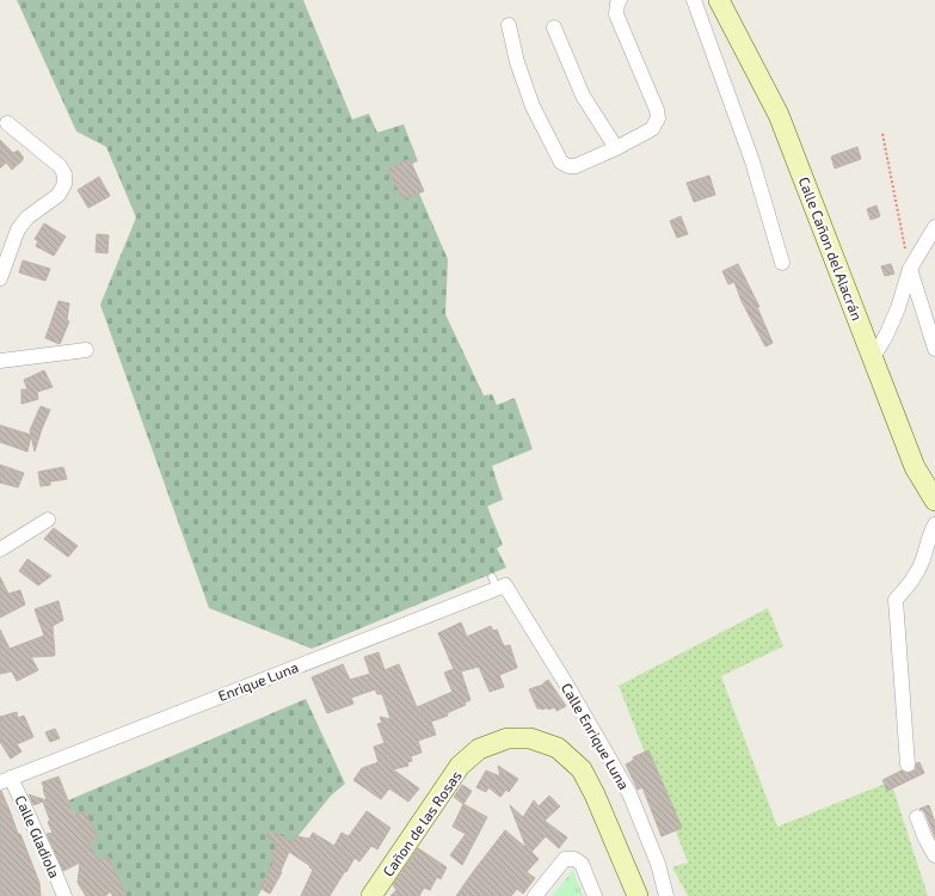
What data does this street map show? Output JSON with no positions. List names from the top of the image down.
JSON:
{
  "streets": {
    "main road": ["Calle Cañon del Alacrán", "Cañon de las Rosas"],
    "street": ["Enrique Luna", "Calle Enrique Luna", "Calle Gladiola"]
  },
  "crossings": [
    ["Enrique Luna", "Calle Enrique Luna"],
    ["Enrique Luna", "Calle Gladiola"]
  ]
}
